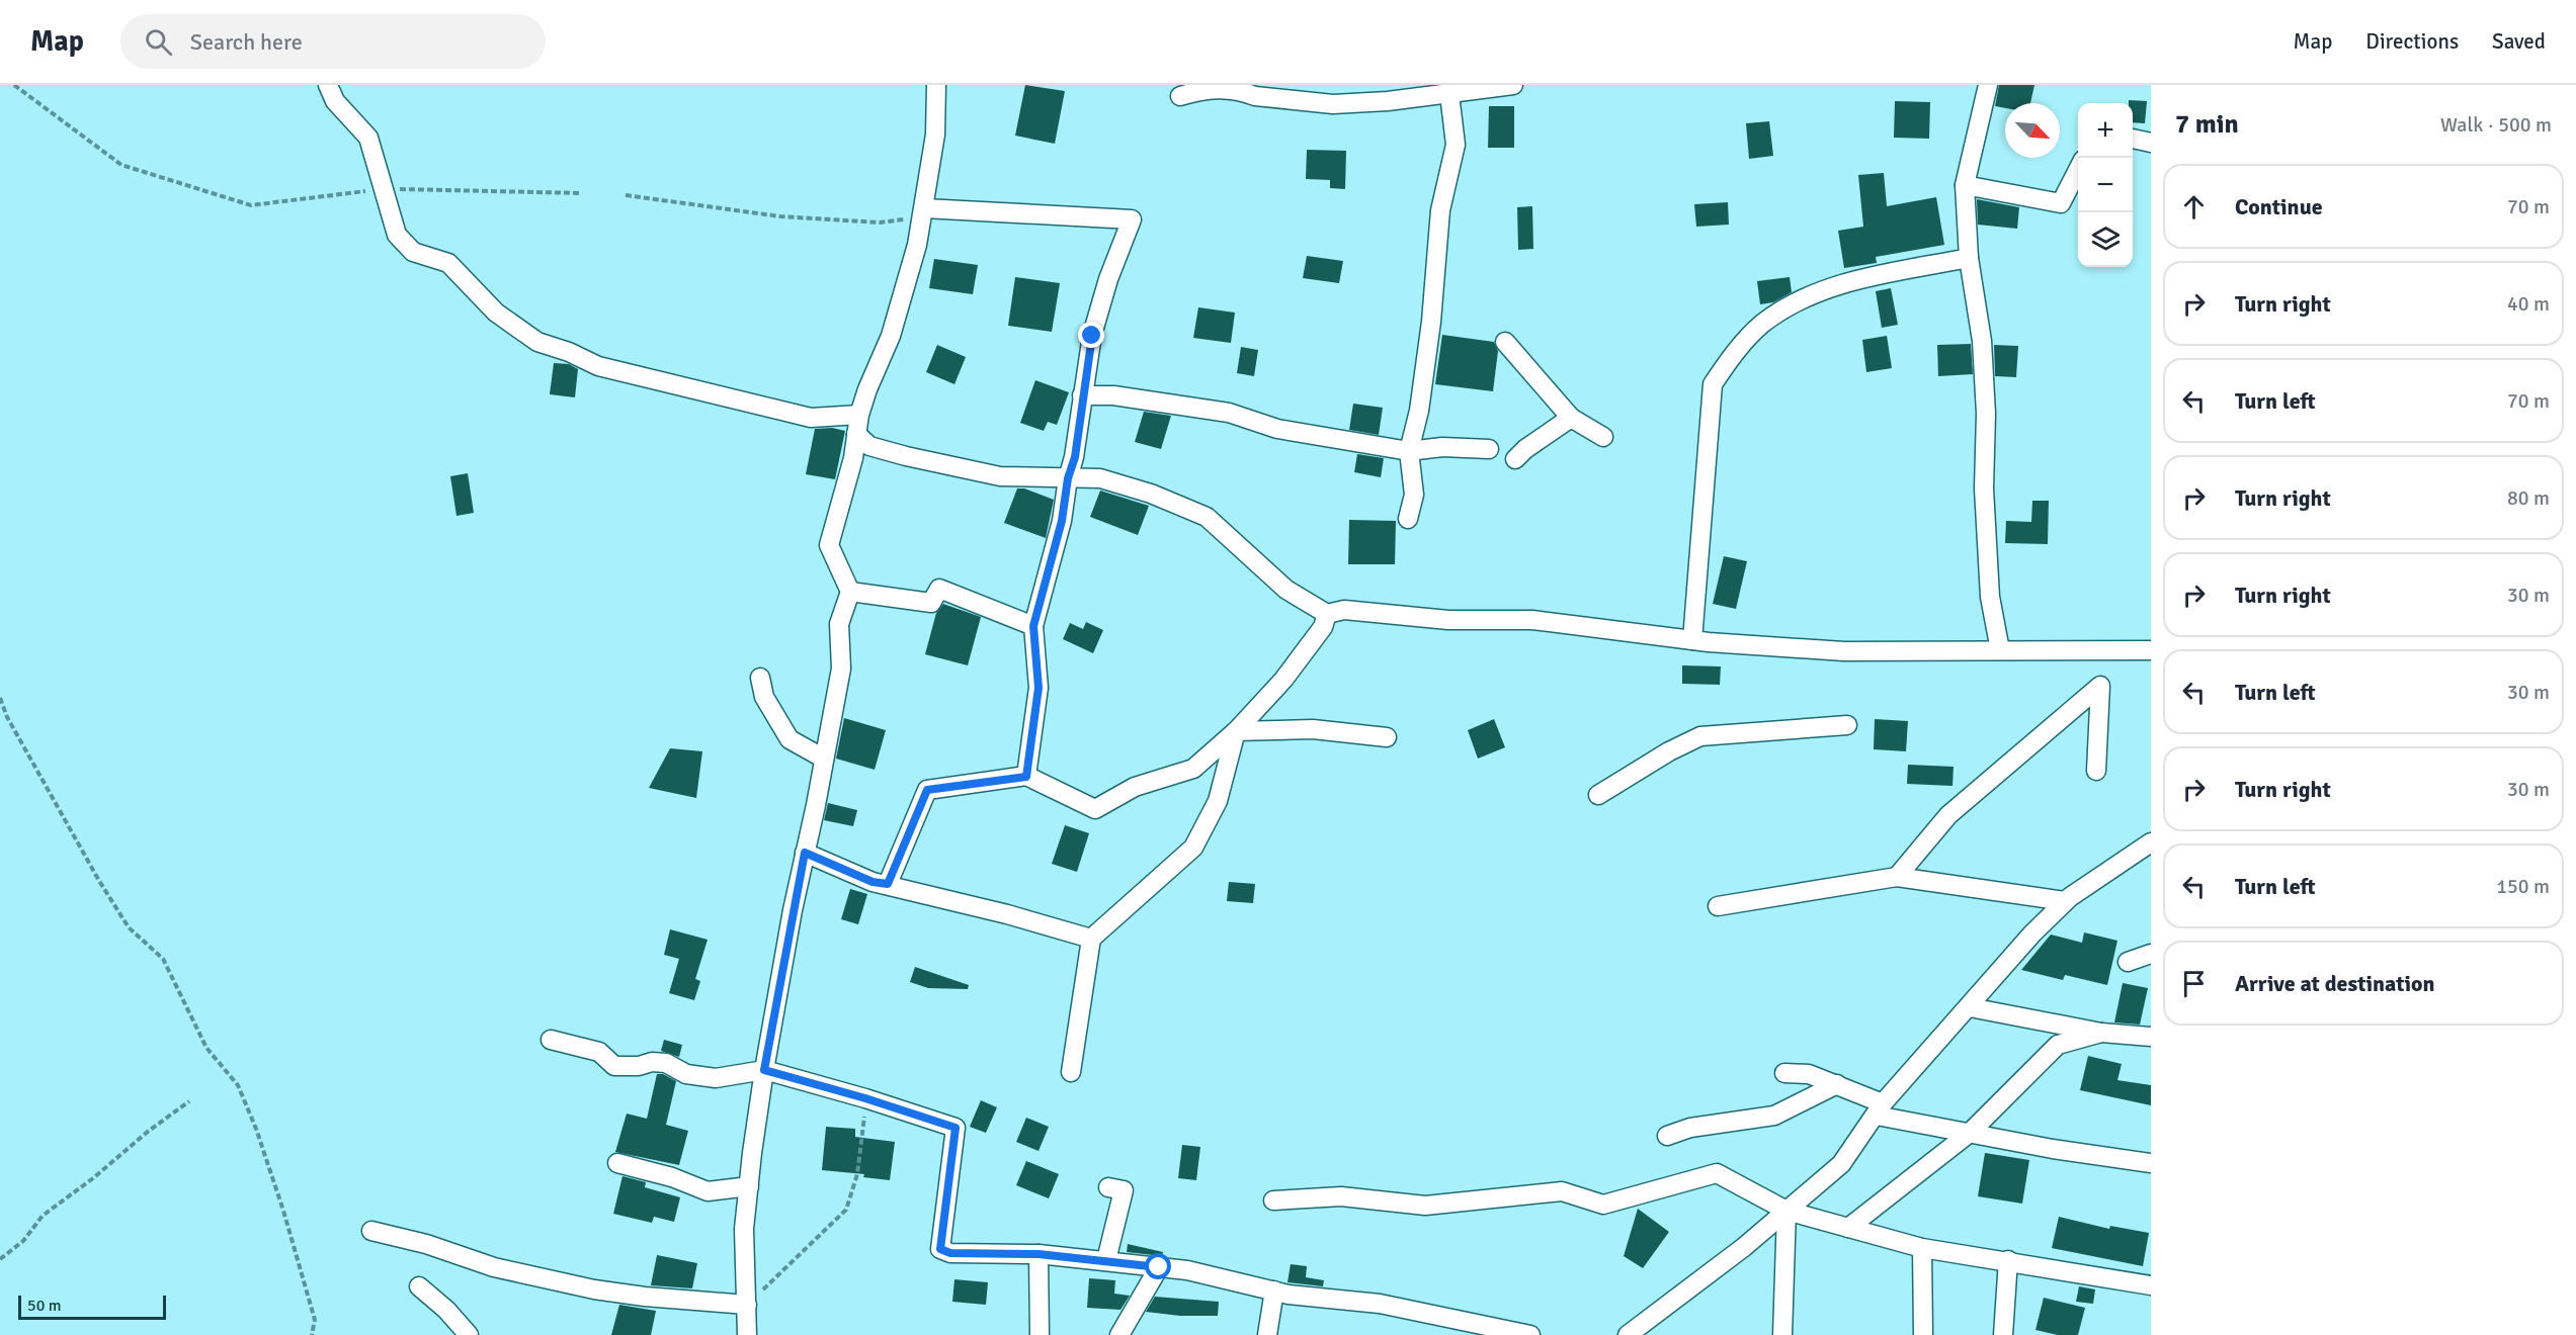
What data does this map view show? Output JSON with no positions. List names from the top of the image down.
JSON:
{
  "scale_bar": "50 m",
  "north": "bottom right",
  "page": {
    "header": "Map",
    "search": "Search here",
    "nav": ["Map", "Directions", "Saved"],
    "heading": ["7 min", "Walk · 500 m"],
    "map_buttons": ["+", "−"],
    "list": [
      ["Continue", "70 m"],
      ["Turn right", "40 m"],
      ["Turn left", "70 m"],
      ["Turn right", "80 m"],
      ["Turn right", "30 m"],
      ["Turn left", "30 m"],
      ["Turn right", "30 m"],
      ["Turn left", "150 m"],
      "Arrive at destination"
    ],
    "scale": "50 m"
  }
}
